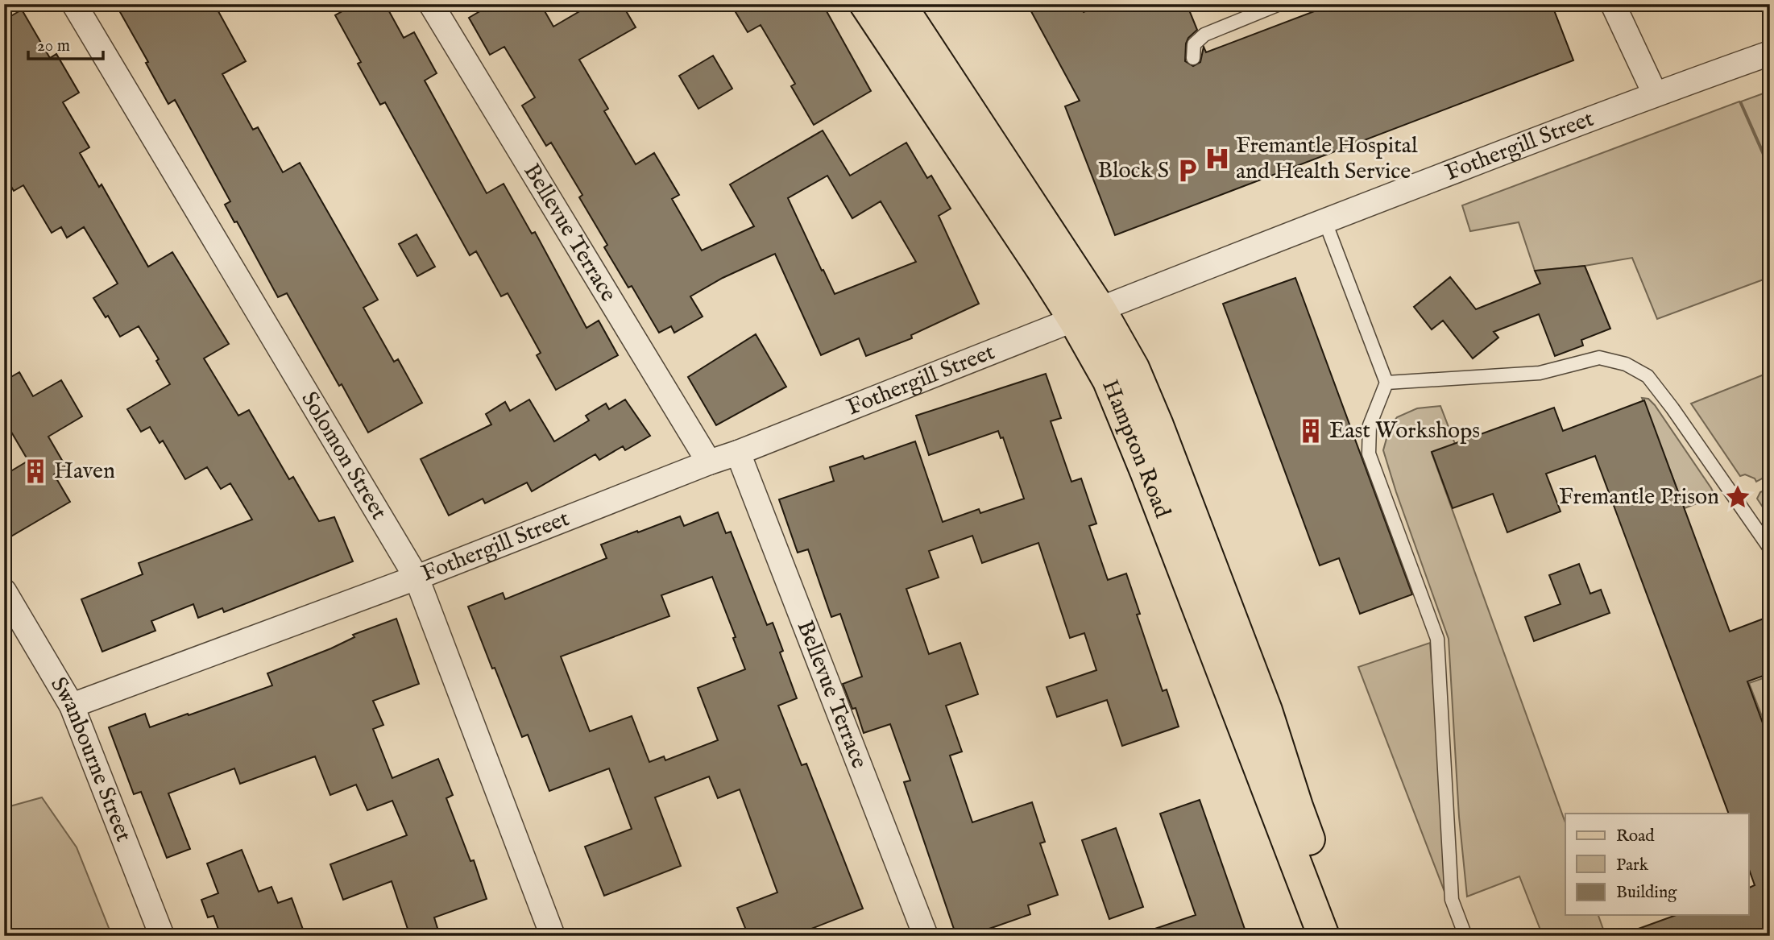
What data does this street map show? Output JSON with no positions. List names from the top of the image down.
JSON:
{
  "streets": {
    "main road": ["Hampton Road"],
    "street": [
      "Fothergill Street",
      "Bellevue Terrace",
      "Solomon Street",
      "Swanbourne Street"
    ]
  },
  "crossings": [
    ["Fothergill Street", "Bellevue Terrace"],
    ["Fothergill Street", "Hampton Road"],
    ["Fothergill Street", "Solomon Street"],
    ["Fothergill Street", "Swanbourne Street"]
  ],
  "places": {
    "hospital": ["Fremantle Hospital and Health Service"],
    "parking": ["Block S"],
    "building": ["East Workshops", "Haven"],
    "place": ["Fremantle Prison"]
  },
  "legend": ["Road", "Park", "Building"],
  "scale_bar": "20 m"
}
